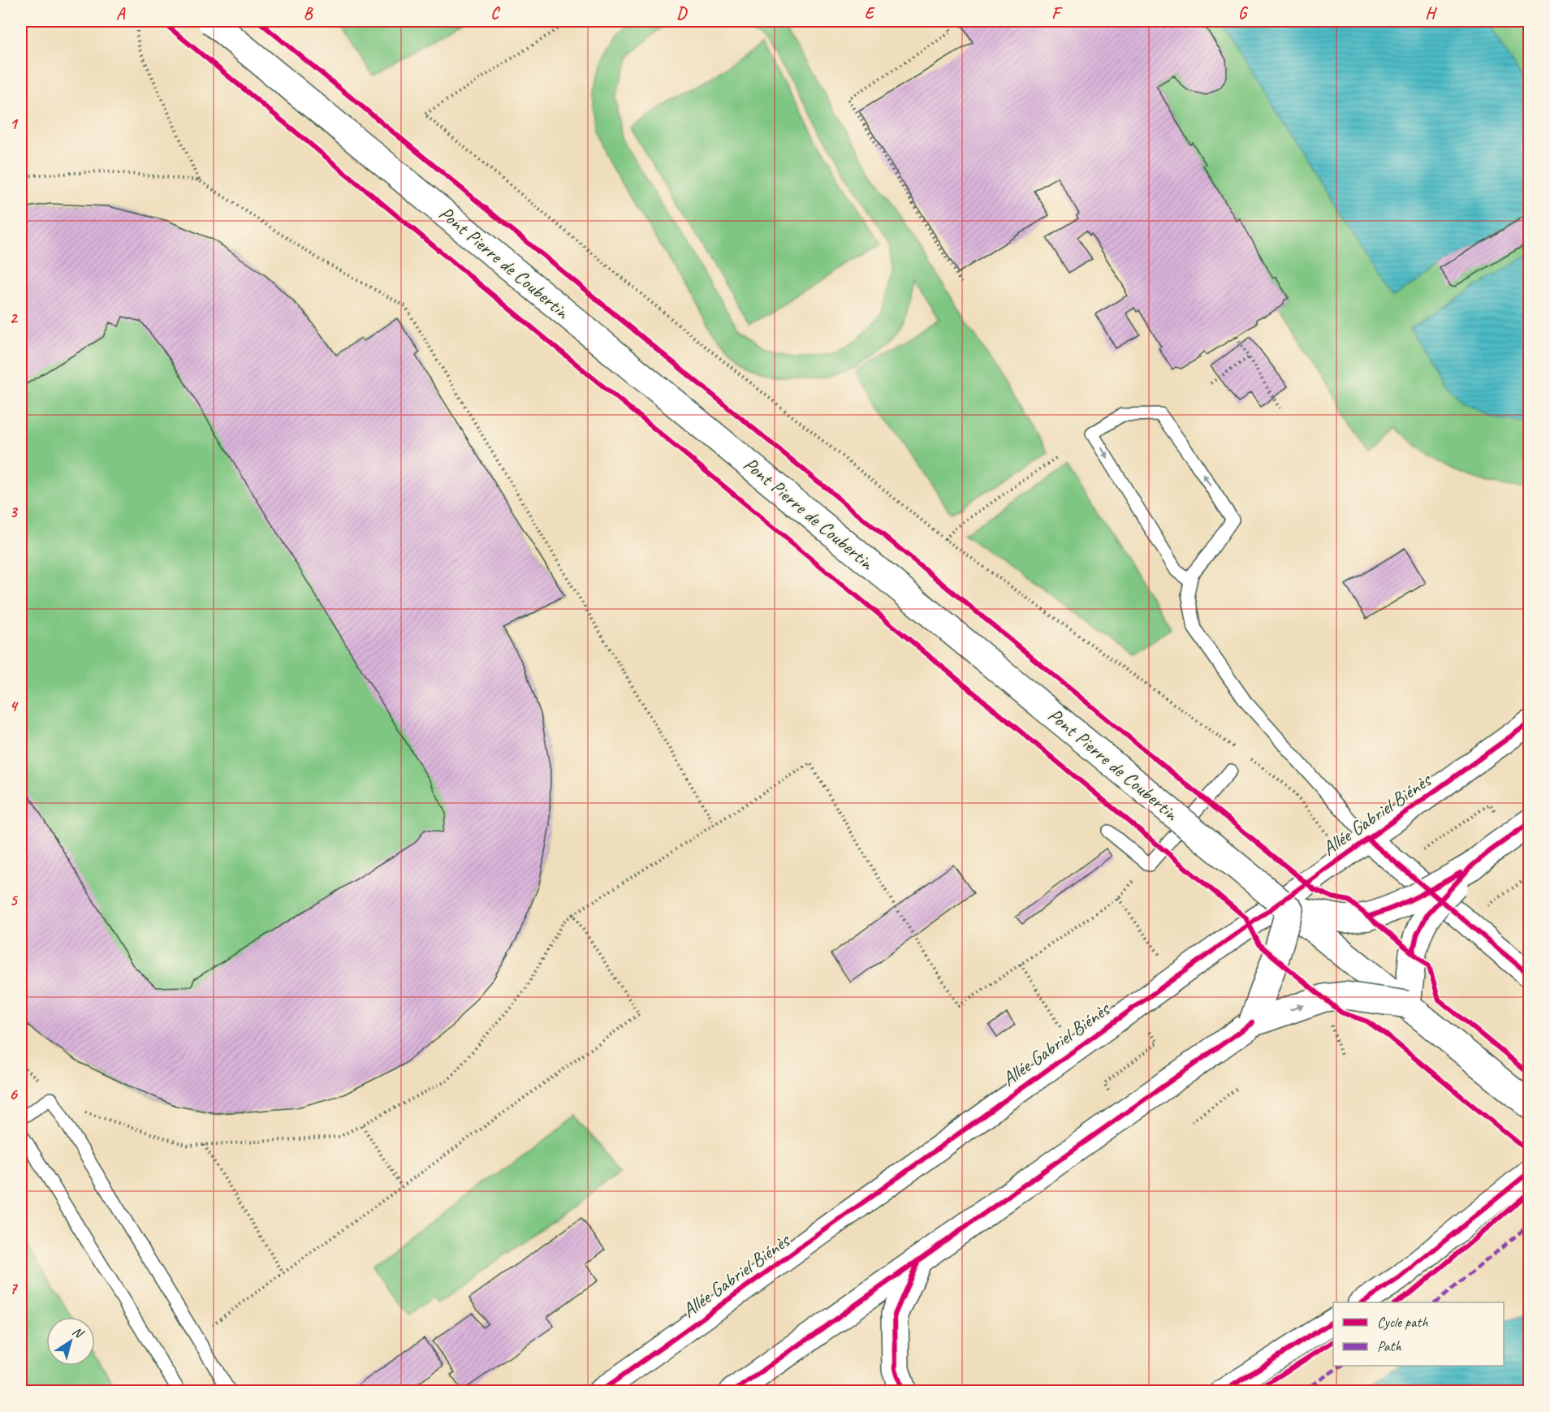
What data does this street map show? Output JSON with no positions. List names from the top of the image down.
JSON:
{
  "streets": {
    "main road": ["Pont Pierre de Coubertin"],
    "street": ["Allée Gabriel Biénès"]
  },
  "crossings": [
    ["Pont Pierre de Coubertin", "Allée Gabriel Biénès"]
  ],
  "legend": ["Cycle path", "Path"],
  "north": "top right",
  "grid": {
    "columns": [
      "A",
      "B",
      "C",
      "D",
      "E",
      "F",
      "G",
      "H"
    ],
    "rows": [
      "1",
      "2",
      "3",
      "4",
      "5",
      "6",
      "7"
    ]
  }
}
